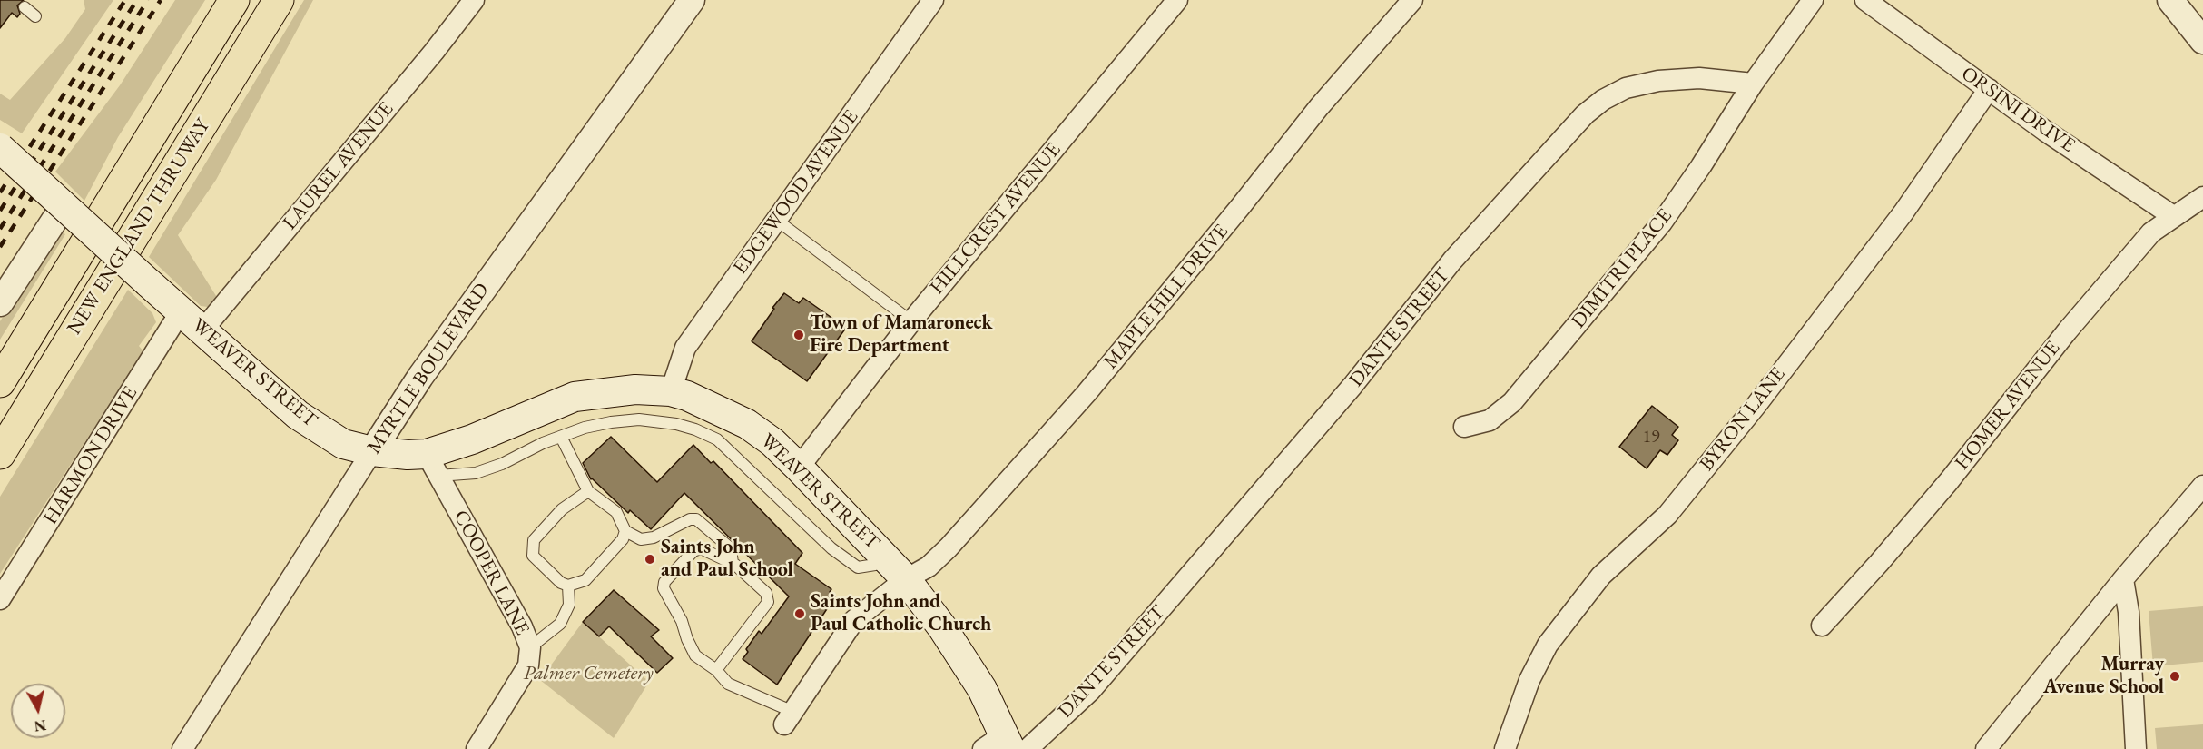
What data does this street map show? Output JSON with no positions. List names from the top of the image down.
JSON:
{
  "streets": {
    "highway": ["NEW ENGLAND THRUWAY"],
    "main road": ["WEAVER STREET"],
    "street": [
      "ORSINI DRIVE",
      "LAUREL AVENUE",
      "EDGEWOOD AVENUE",
      "HILLCREST AVENUE",
      "DIMITRI PLACE",
      "MAPLE HILL DRIVE",
      "DANTE STREET",
      "MYRTLE BOULEVARD",
      "HOMER AVENUE",
      "BYRON LANE",
      "HARMON DRIVE",
      "COOPER LANE"
    ]
  },
  "crossings": [
    ["ORSINI DRIVE", "HOMER AVENUE"],
    ["ORSINI DRIVE", "BYRON LANE"],
    ["LAUREL AVENUE", "WEAVER STREET"],
    ["EDGEWOOD AVENUE", "WEAVER STREET"],
    ["HILLCREST AVENUE", "WEAVER STREET"],
    ["DIMITRI PLACE", "DANTE STREET"],
    ["MAPLE HILL DRIVE", "WEAVER STREET"],
    ["MYRTLE BOULEVARD", "WEAVER STREET"],
    ["WEAVER STREET", "HARMON DRIVE"],
    ["WEAVER STREET", "COOPER LANE"]
  ],
  "parks": ["Palmer Cemetery"],
  "places": [
    "Town of Mamaroneck Fire Department",
    "Saints John and Paul School",
    "Saints John and Paul Catholic Church",
    "Murray Avenue School"
  ],
  "house_numbers": ["19"],
  "north": "bottom"
}
